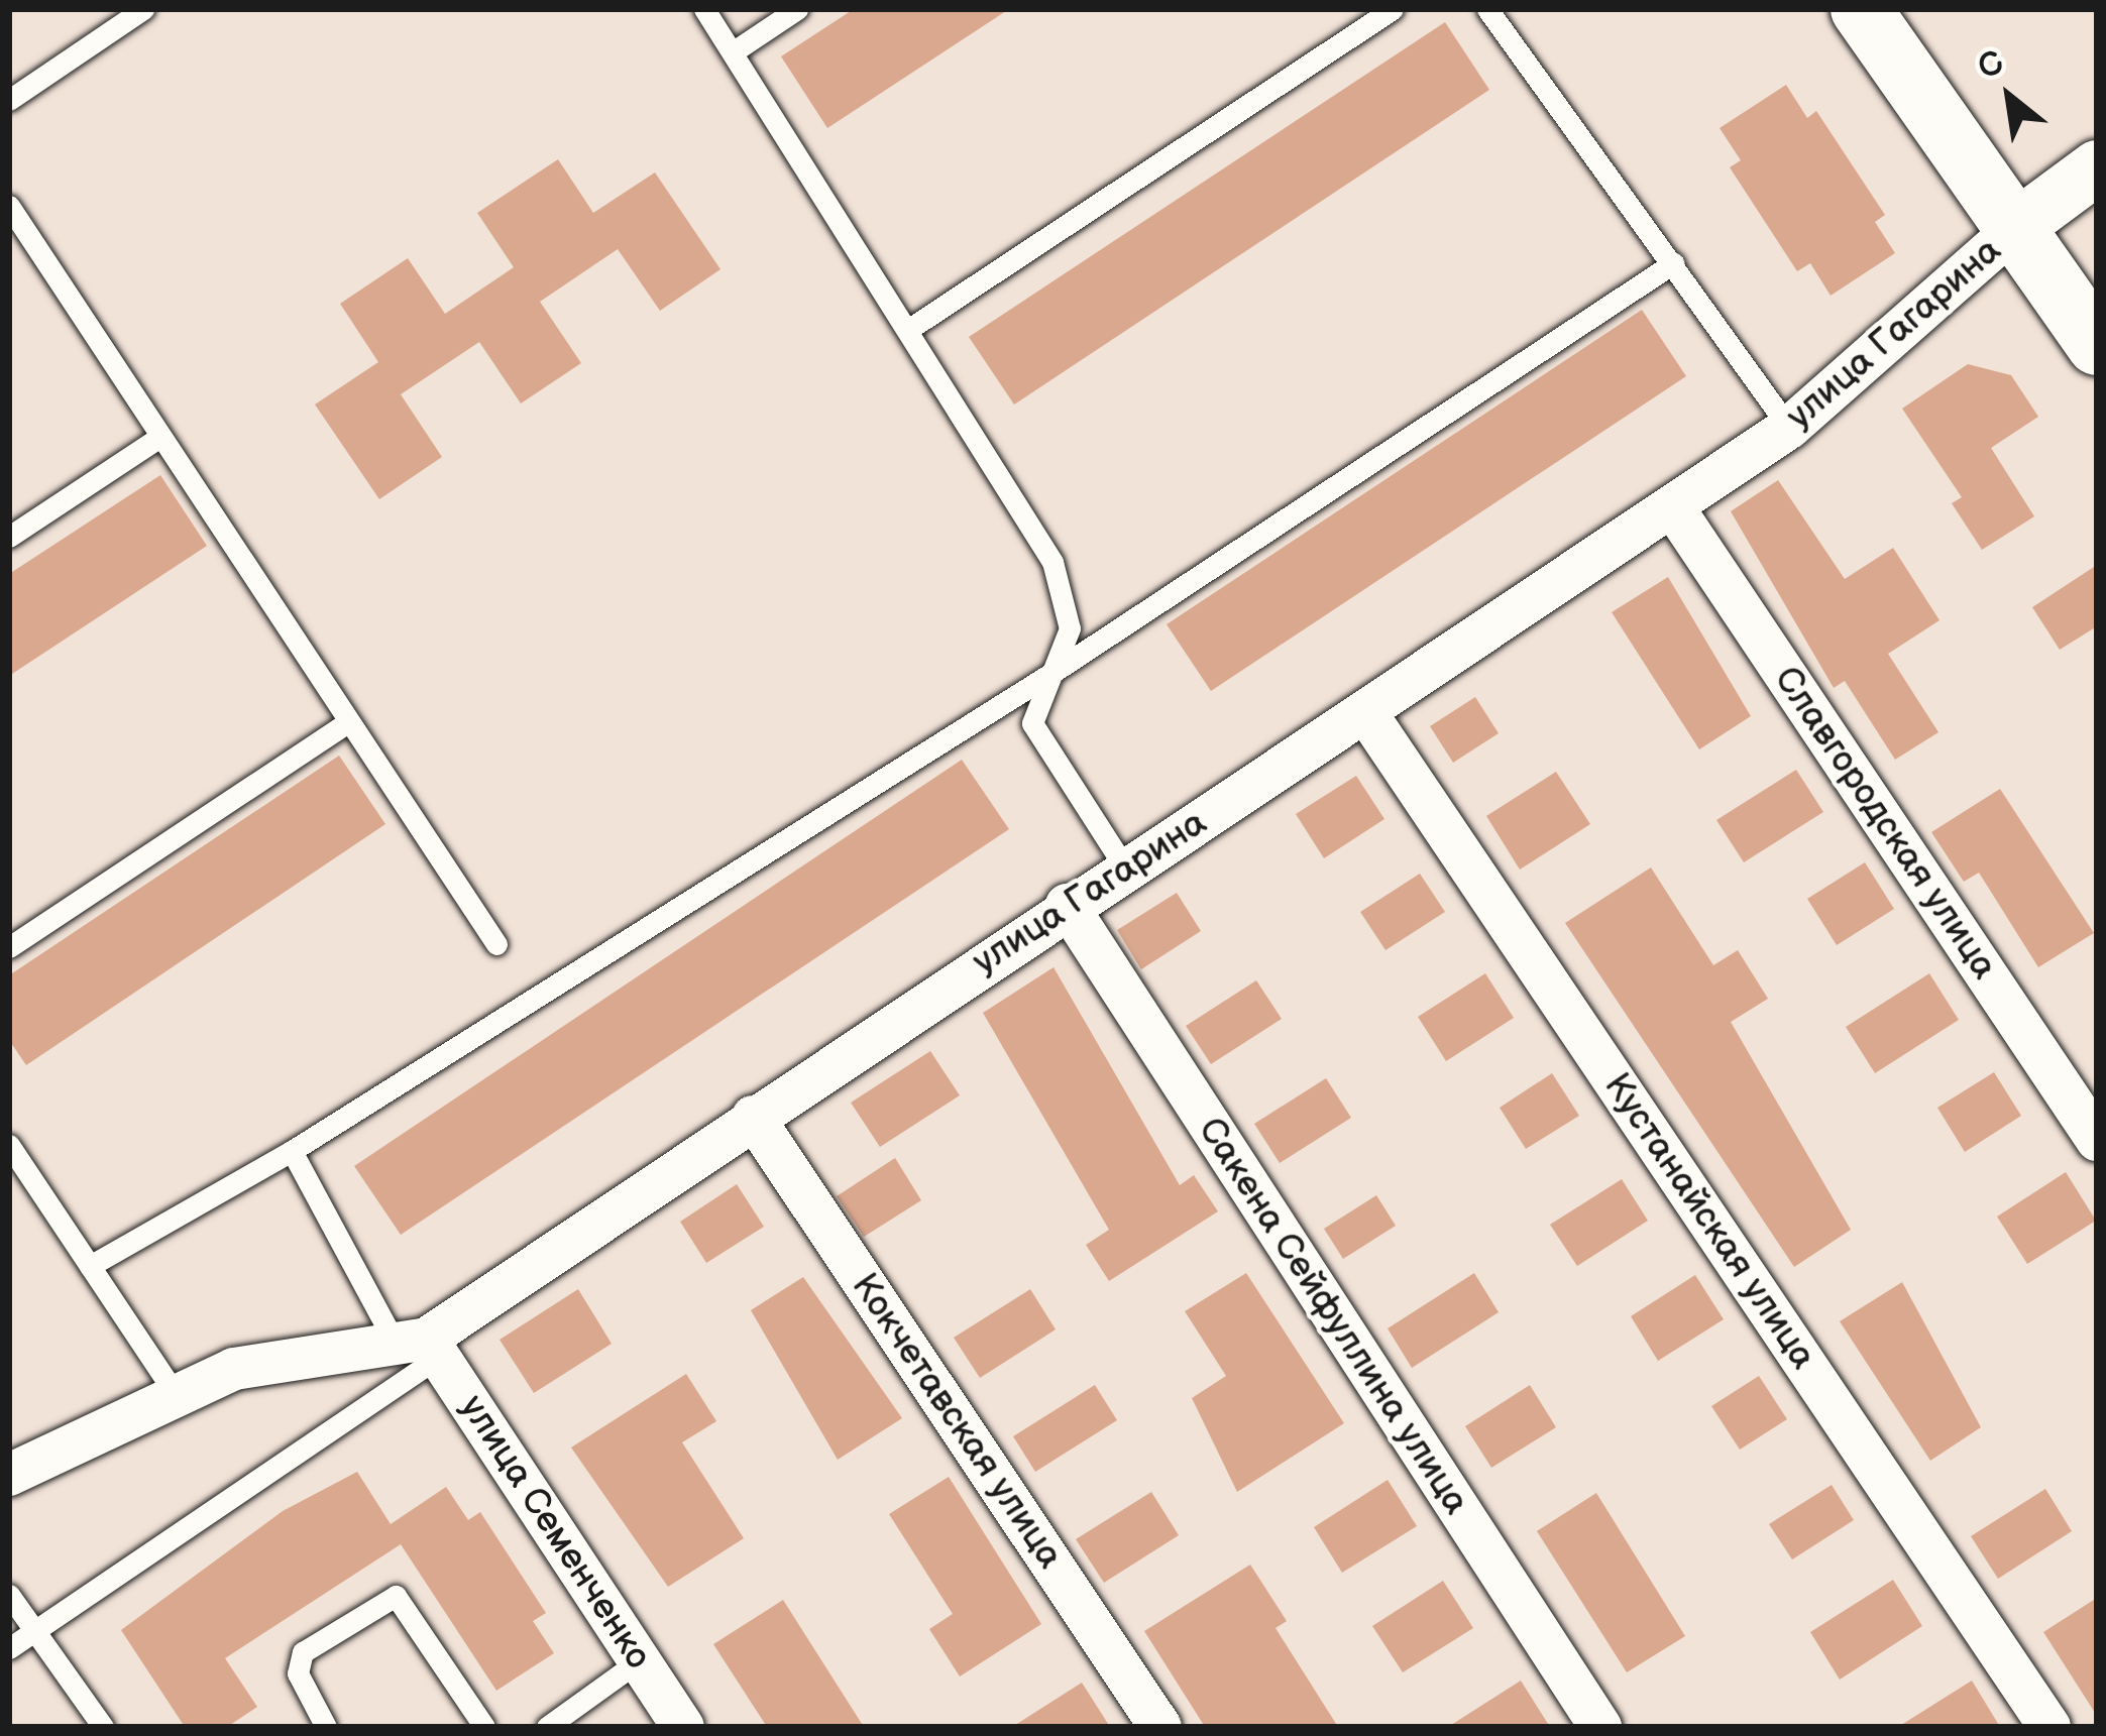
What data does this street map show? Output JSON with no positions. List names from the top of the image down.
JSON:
{
  "streets": {
    "street": [
      "улица Гагарина",
      "Славгородская улица",
      "Кустанайская улица",
      "Сакена Сейфуллина улица",
      "Кокчетавская улица",
      "улица Семенченко"
    ]
  },
  "crossings": [
    ["улица Гагарина", "Славгородская улица"],
    ["улица Гагарина", "Кустанайская улица"],
    ["улица Гагарина", "Сакена Сейфуллина улица"],
    ["улица Гагарина", "Кокчетавская улица"],
    ["улица Гагарина", "улица Семенченко"]
  ],
  "north": "top left"
}
